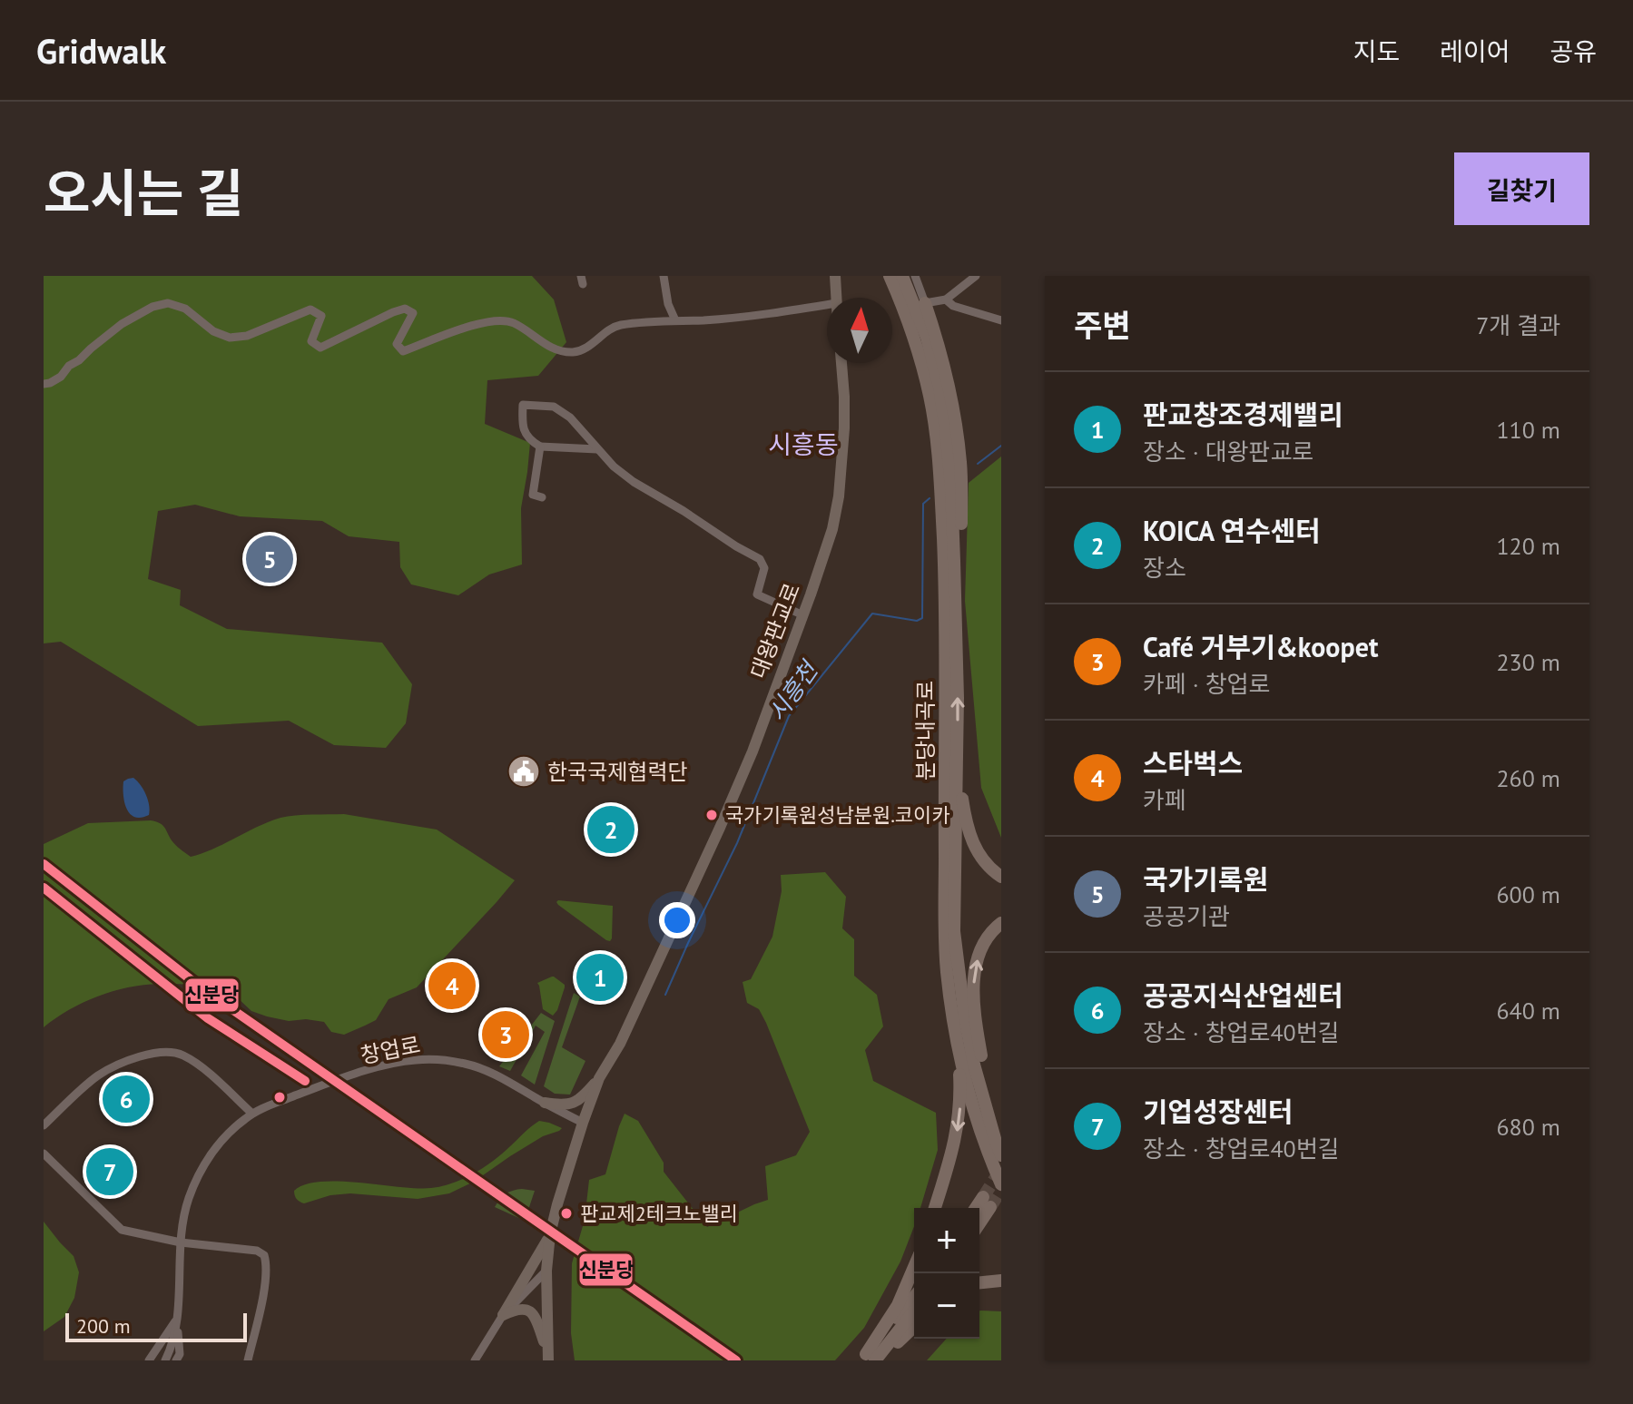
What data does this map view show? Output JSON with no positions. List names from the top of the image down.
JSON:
{
  "streets": {
    "highway": ["분당내곡로"],
    "main road": ["대왕판교로"],
    "street": ["창업로"]
  },
  "crossings": [
    ["대왕판교로", "창업로"]
  ],
  "districts": ["시흥동"],
  "water": ["시흥천"],
  "places": {
    "public building": ["한국국제협력단"],
    "other": ["국가기록원성남분원.코이카", "판교제2테크노밸리"]
  },
  "lines": ["transit line 신분당"],
  "scale_bar": "200 m",
  "north": "top",
  "page": {
    "header": "Gridwalk",
    "nav": ["지도", "레이어", "공유"],
    "title": "오시는 길",
    "buttons": "길찾기",
    "heading": ["주변", "7개 결과"],
    "list": [
      {
        "mark": "1",
        "name": "판교창조경제밸리",
        "note": "장소 · 대왕판교로",
        "value": "110 m"
      },
      {
        "mark": "2",
        "name": "KOICA 연수센터",
        "note": "장소",
        "value": "120 m"
      },
      {
        "mark": "3",
        "name": "Café 거부기&koopet",
        "note": "카페 · 창업로",
        "value": "230 m"
      },
      {
        "mark": "4",
        "name": "스타벅스",
        "note": "카페",
        "value": "260 m"
      },
      {
        "mark": "5",
        "name": "국가기록원",
        "note": "공공기관",
        "value": "600 m"
      },
      {
        "mark": "6",
        "name": "공공지식산업센터",
        "note": "장소 · 창업로40번길",
        "value": "640 m"
      },
      {
        "mark": "7",
        "name": "기업성장센터",
        "note": "장소 · 창업로40번길",
        "value": "680 m"
      }
    ],
    "pins": [
      "5",
      "2",
      "1",
      "4",
      "3",
      "6",
      "7"
    ],
    "map_buttons": ["+", "−"],
    "scale": "200 m"
  }
}
